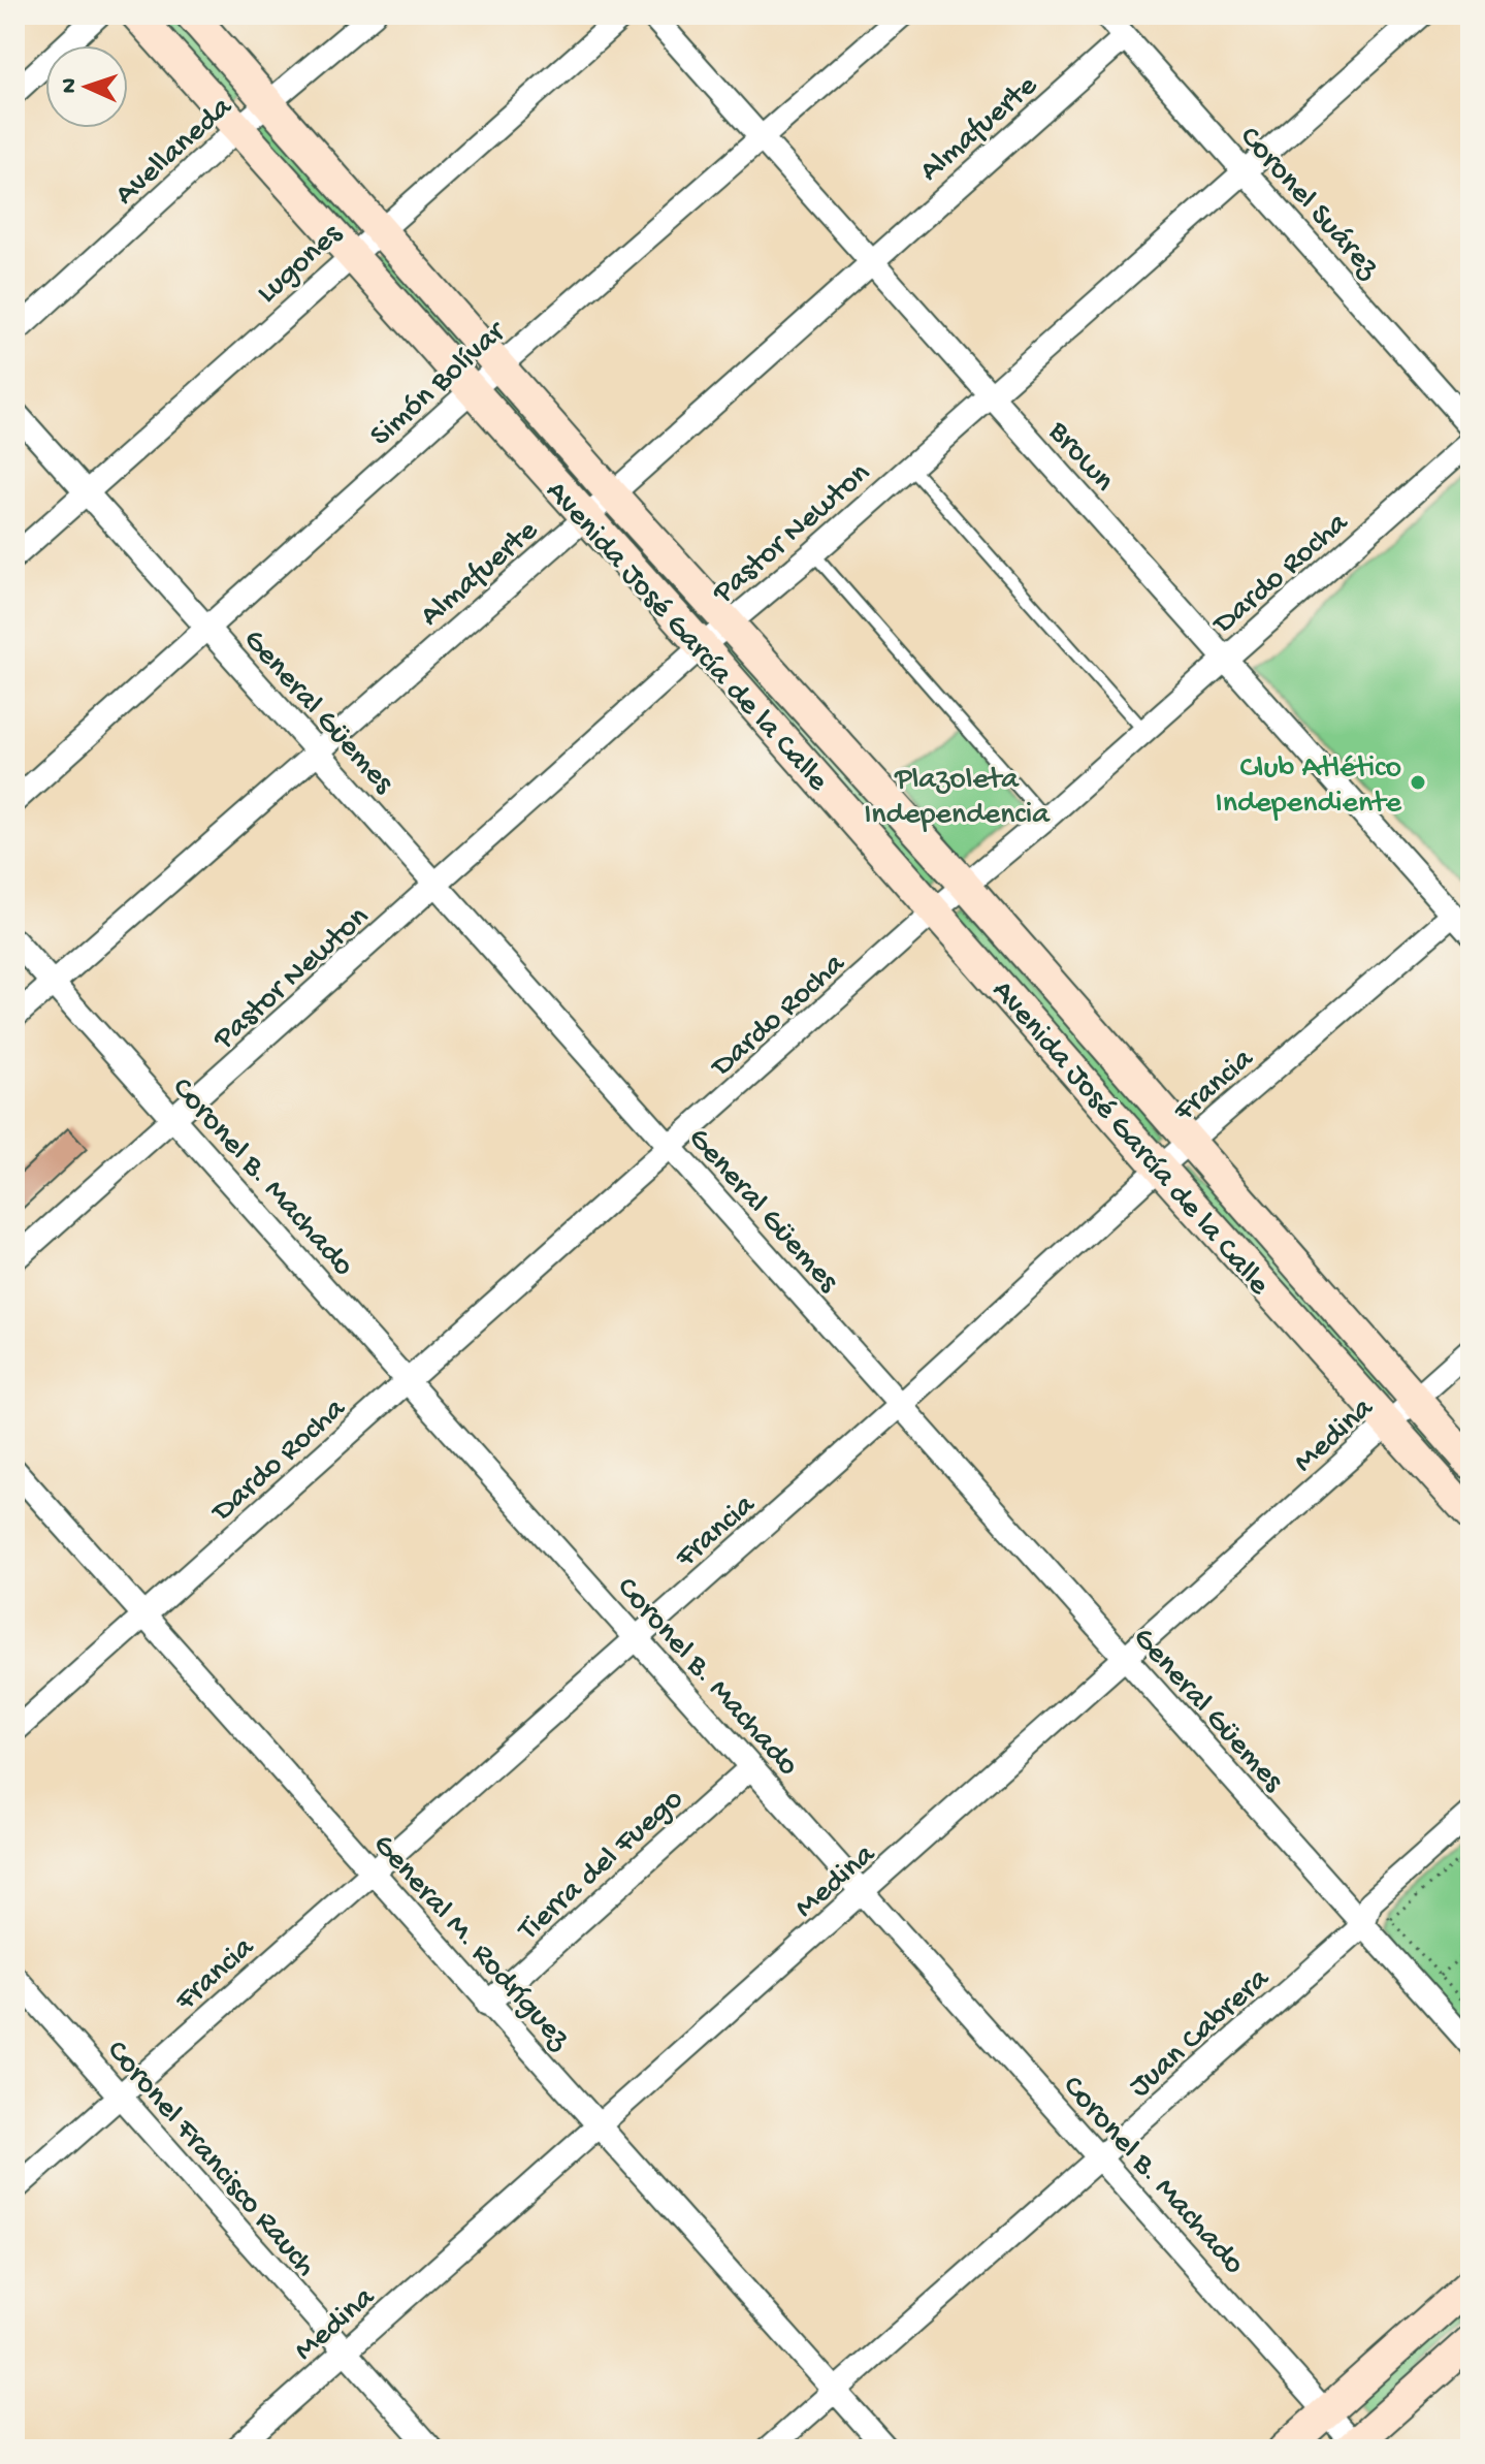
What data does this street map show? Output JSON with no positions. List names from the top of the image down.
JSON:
{
  "streets": {
    "main road": ["Avenida José García de la Calle"],
    "street": [
      "Almafuerte",
      "Avellaneda",
      "Coronel Suárez",
      "Lugones",
      "Simón Bolívar",
      "Brown",
      "Pastor Newton",
      "Dardo Rocha",
      "General Güemes",
      "Francia",
      "Coronel B. Machado",
      "Medina",
      "Tierra del Fuego",
      "General M. Rodríguez",
      "Juan Cabrera",
      "Coronel Francisco Rauch"
    ]
  },
  "crossings": [
    ["Almafuerte", "Coronel Suárez"],
    ["Almafuerte", "Brown"],
    ["Almafuerte", "Avenida José García de la Calle"],
    ["Almafuerte", "General Güemes"],
    ["Almafuerte", "Coronel B. Machado"],
    ["Avellaneda", "Avenida José García de la Calle"],
    ["Coronel Suárez", "Pastor Newton"],
    ["Lugones", "Avenida José García de la Calle"],
    ["Lugones", "General Güemes"],
    ["Simón Bolívar", "Brown"],
    ["Simón Bolívar", "Avenida José García de la Calle"],
    ["Simón Bolívar", "General Güemes"],
    ["Brown", "Pastor Newton"],
    ["Brown", "Dardo Rocha"],
    ["Brown", "Francia"],
    ["Pastor Newton", "Avenida José García de la Calle"],
    ["Pastor Newton", "General Güemes"],
    ["Pastor Newton", "Coronel B. Machado"],
    ["Dardo Rocha", "Avenida José García de la Calle"],
    ["Dardo Rocha", "General Güemes"],
    ["Dardo Rocha", "Coronel B. Machado"],
    ["Dardo Rocha", "General M. Rodríguez"],
    ["Avenida José García de la Calle", "Francia"],
    ["Avenida José García de la Calle", "Medina"],
    ["General Güemes", "Francia"],
    ["General Güemes", "Medina"],
    ["General Güemes", "Juan Cabrera"],
    ["Francia", "Coronel B. Machado"],
    ["Francia", "General M. Rodríguez"],
    ["Francia", "Coronel Francisco Rauch"],
    ["Coronel B. Machado", "Medina"],
    ["Coronel B. Machado", "Tierra del Fuego"],
    ["Coronel B. Machado", "Juan Cabrera"],
    ["Medina", "General M. Rodríguez"],
    ["Medina", "Coronel Francisco Rauch"],
    ["Tierra del Fuego", "General M. Rodríguez"],
    ["General M. Rodríguez", "Juan Cabrera"]
  ],
  "parks": ["Plazoleta Independencia"],
  "places": ["Club Atlético Independiente"],
  "north": "left"
}
